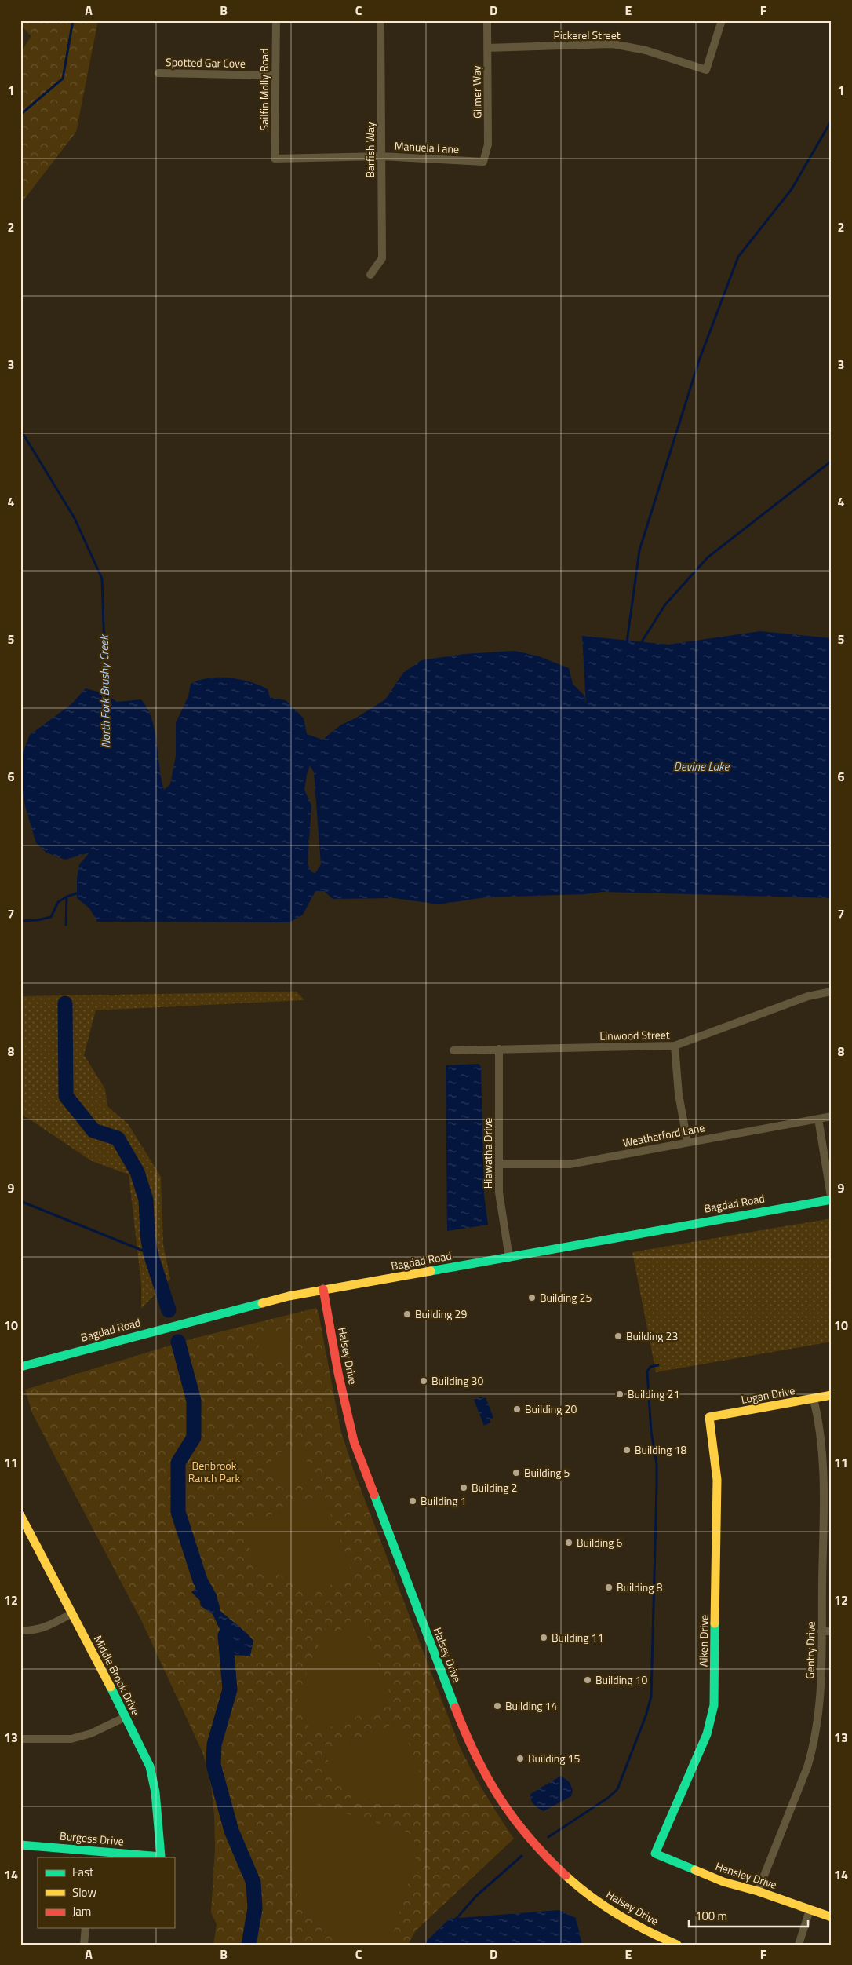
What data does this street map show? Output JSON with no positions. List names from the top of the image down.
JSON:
{
  "streets": {
    "street": [
      "Pickerel Street",
      "Spotted Gar Cove",
      "Sailfin Molly Road",
      "Gilmer Way",
      "Manuela Lane",
      "Barfish Way",
      "Linwood Street",
      "Weatherford Lane",
      "Hiawatha Drive",
      "Bagdad Road",
      "Halsey Drive",
      "Logan Drive",
      "Aiken Drive",
      "Gentry Drive",
      "Middle Brook Drive",
      "Burgess Drive",
      "Hensley Drive"
    ]
  },
  "crossings": [
    ["Pickerel Street", "Gilmer Way"],
    ["Spotted Gar Cove", "Sailfin Molly Road"],
    ["Sailfin Molly Road", "Manuela Lane"],
    ["Gilmer Way", "Manuela Lane"],
    ["Manuela Lane", "Barfish Way"],
    ["Linwood Street", "Hiawatha Drive"],
    ["Weatherford Lane", "Hiawatha Drive"],
    ["Hiawatha Drive", "Bagdad Road"],
    ["Bagdad Road", "Halsey Drive"],
    ["Logan Drive", "Aiken Drive"],
    ["Logan Drive", "Gentry Drive"],
    ["Aiken Drive", "Hensley Drive"],
    ["Gentry Drive", "Hensley Drive"],
    ["Middle Brook Drive", "Burgess Drive"]
  ],
  "water": ["North Fork Brushy Creek", "Devine Lake"],
  "parks": ["Benbrook Ranch Park"],
  "places": [
    "Building 25",
    "Building 29",
    "Building 23",
    "Building 30",
    "Building 21",
    "Building 20",
    "Building 18",
    "Building 5",
    "Building 2",
    "Building 1",
    "Building 6",
    "Building 8",
    "Building 11",
    "Building 10",
    "Building 14",
    "Building 15"
  ],
  "legend": ["Fast", "Slow", "Jam"],
  "scale_bar": "100 m",
  "grid": {
    "columns": [
      "A",
      "B",
      "C",
      "D",
      "E",
      "F"
    ],
    "rows": [
      "1",
      "2",
      "3",
      "4",
      "5",
      "6",
      "7",
      "8",
      "9",
      "10",
      "11",
      "12",
      "13",
      "14"
    ]
  }
}
